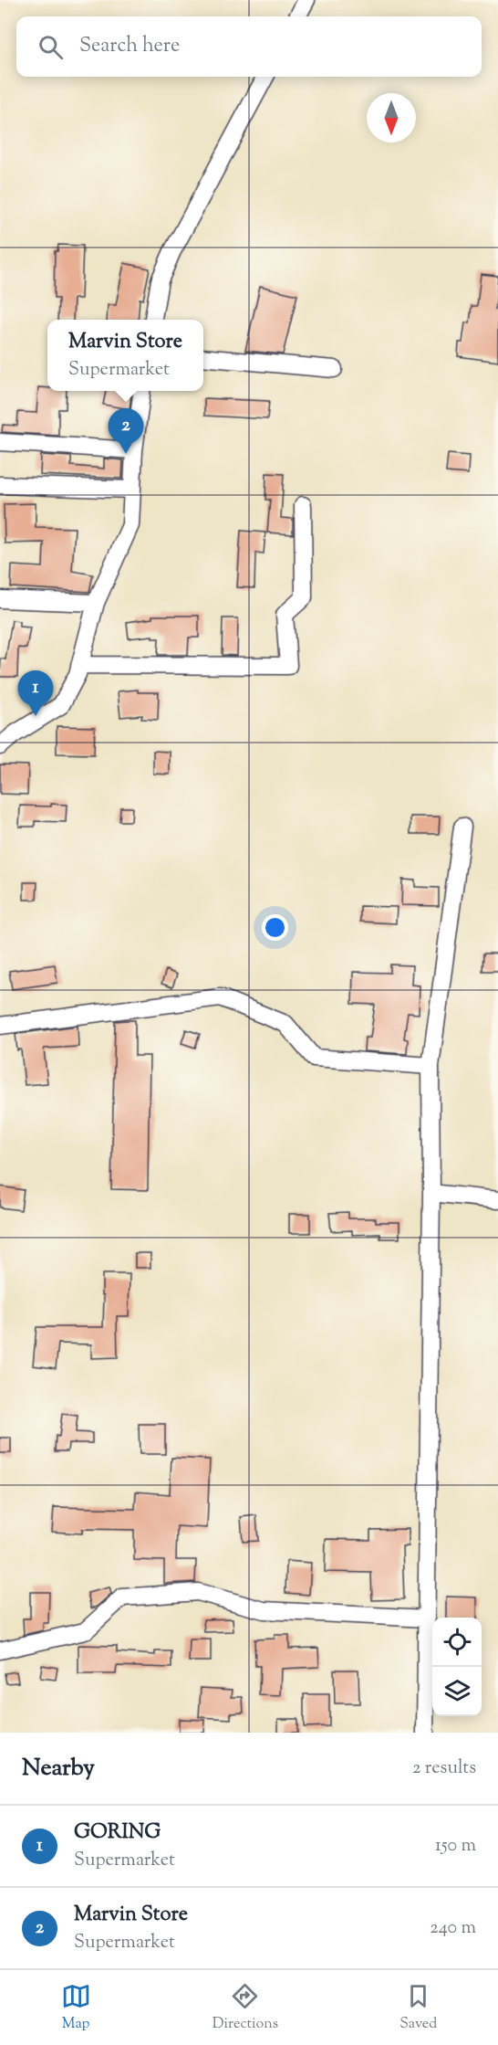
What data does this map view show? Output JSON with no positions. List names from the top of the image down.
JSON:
{
  "north": "bottom",
  "page": {
    "search": "Search here",
    "popup": ["Marvin Store", "Supermarket"],
    "pins": ["2", "1"],
    "heading": ["Nearby", "2 results"],
    "list": [
      {
        "mark": "1",
        "name": "GORING",
        "note": "Supermarket",
        "value": "150 m"
      },
      {
        "mark": "2",
        "name": "Marvin Store",
        "note": "Supermarket",
        "value": "240 m"
      }
    ],
    "nav": ["Map", "Directions", "Saved"]
  }
}
